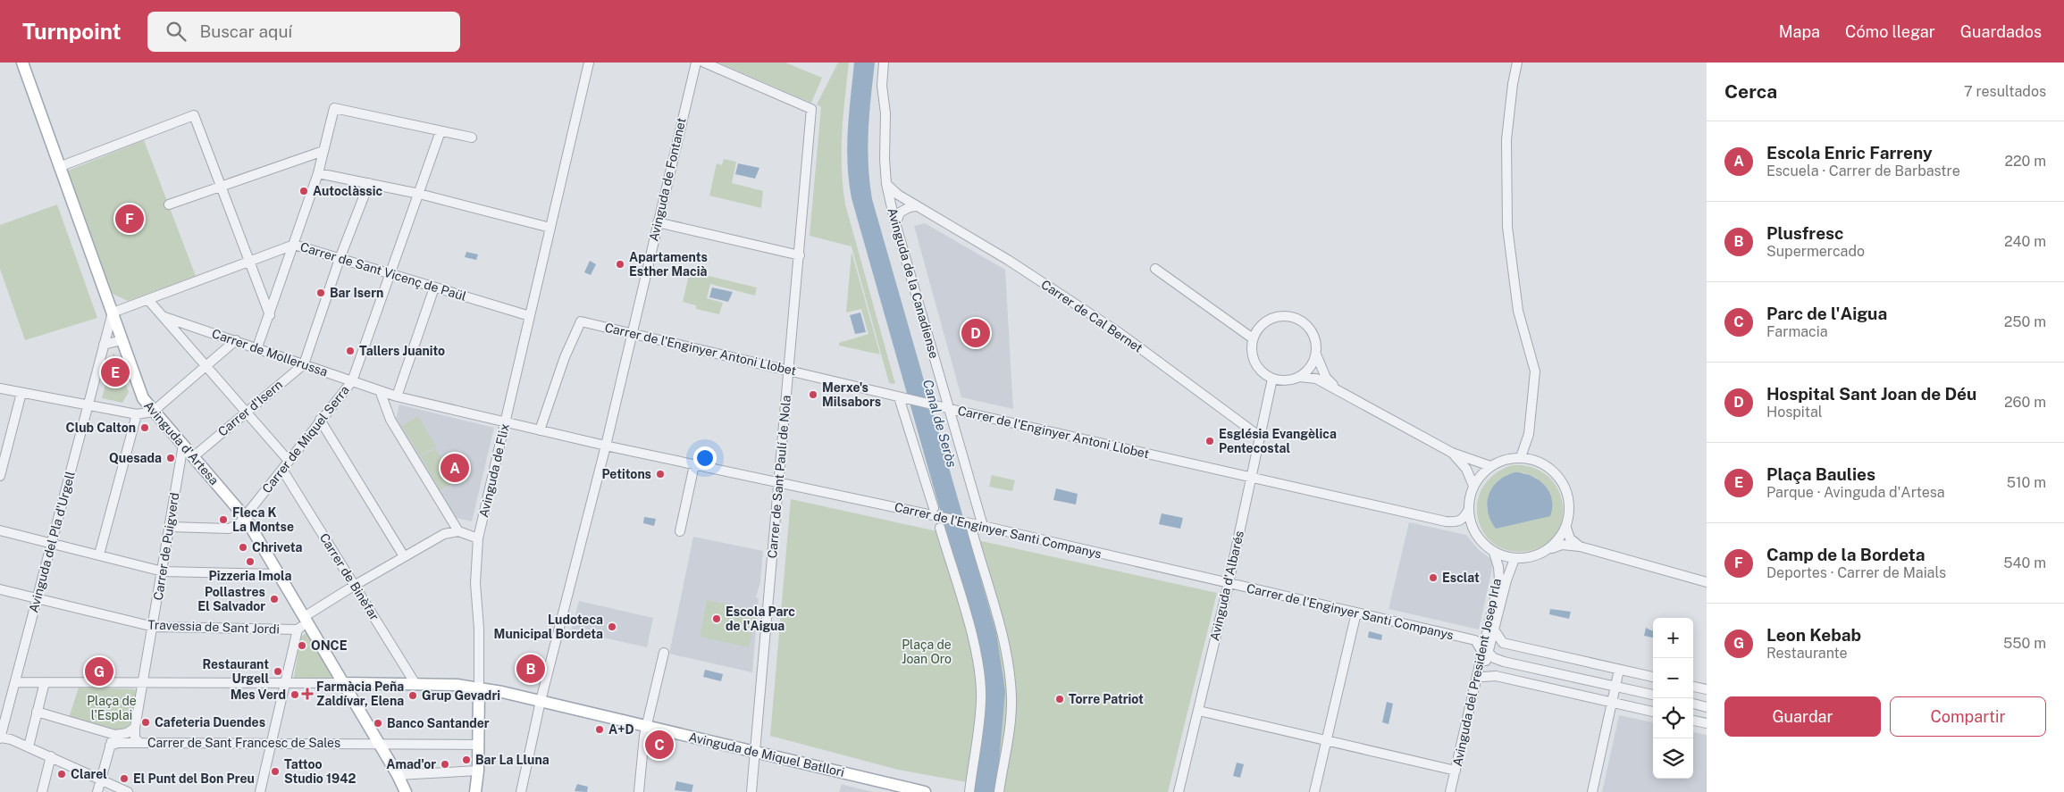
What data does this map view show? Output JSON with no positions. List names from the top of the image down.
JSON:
{
  "streets": {
    "main road": ["Avinguda d'Artesa", "Avinguda de Flix", "Avinguda de Miquel Batllori"],
    "street": [
      "Avinguda de Fontanet",
      "Carrer de Sant Vicenç de Paül",
      "Avinguda de la Canadiense",
      "Carrer de Cal Bernet",
      "Carrer de l'Enginyer Antoni Llobet",
      "Carrer de Mollerussa",
      "Carrer d'Isern",
      "Carrer de Miquel Serra",
      "Carrer de Sant Paulí de Nola",
      "Carrer de l'Enginyer Santi Companys",
      "Avinguda del Pla d'Urgell",
      "Carrer de Puigverd",
      "Carrer de Binèfar",
      "Avinguda d'Albarés",
      "Travessia de Sant Jordi",
      "Avinguda del President Josep Irla",
      "Carrer de Sant Francesc de Sales"
    ]
  },
  "crossings": [
    ["Avinguda de Fontanet", "Carrer de l'Enginyer Antoni Llobet"],
    ["Avinguda de Fontanet", "Carrer de l'Enginyer Santi Companys"],
    ["Avinguda de Fontanet", "Avinguda de Miquel Batllori"],
    ["Carrer de Sant Vicenç de Paül", "Carrer de Miquel Serra"],
    ["Carrer de Sant Vicenç de Paül", "Avinguda d'Artesa"],
    ["Carrer de Sant Vicenç de Paül", "Avinguda de Flix"],
    ["Carrer de Sant Vicenç de Paül", "Avinguda del Pla d'Urgell"],
    ["Avinguda de la Canadiense", "Carrer de Cal Bernet"],
    ["Avinguda de la Canadiense", "Carrer de l'Enginyer Antoni Llobet"],
    ["Avinguda de la Canadiense", "Carrer de l'Enginyer Santi Companys"],
    ["Carrer de Cal Bernet", "Avinguda d'Albarés"],
    ["Carrer de l'Enginyer Antoni Llobet", "Carrer de Sant Paulí de Nola"],
    ["Carrer de l'Enginyer Antoni Llobet", "Carrer de l'Enginyer Santi Companys"],
    ["Carrer de l'Enginyer Antoni Llobet", "Avinguda d'Albarés"],
    ["Carrer de l'Enginyer Antoni Llobet", "Avinguda del President Josep Irla"],
    ["Carrer de Mollerussa", "Carrer d'Isern"],
    ["Carrer de Mollerussa", "Carrer de Miquel Serra"],
    ["Carrer de Mollerussa", "Avinguda de Flix"],
    ["Carrer de Mollerussa", "Carrer de l'Enginyer Santi Companys"],
    ["Carrer d'Isern", "Avinguda d'Artesa"],
    ["Carrer de Miquel Serra", "Avinguda d'Artesa"],
    ["Carrer de Miquel Serra", "Carrer de Puigverd"],
    ["Carrer de Miquel Serra", "Carrer de Binèfar"],
    ["Avinguda d'Artesa", "Avinguda del Pla d'Urgell"],
    ["Avinguda d'Artesa", "Carrer de Puigverd"],
    ["Avinguda d'Artesa", "Travessia de Sant Jordi"],
    ["Avinguda d'Artesa", "Carrer de Sant Francesc de Sales"],
    ["Avinguda d'Artesa", "Avinguda de Miquel Batllori"],
    ["Avinguda de Flix", "Carrer de l'Enginyer Santi Companys"],
    ["Avinguda de Flix", "Carrer de Sant Francesc de Sales"],
    ["Avinguda de Flix", "Avinguda de Miquel Batllori"],
    ["Carrer de Sant Paulí de Nola", "Carrer de l'Enginyer Santi Companys"],
    ["Carrer de Sant Paulí de Nola", "Avinguda de Miquel Batllori"],
    ["Carrer de l'Enginyer Santi Companys", "Avinguda d'Albarés"],
    ["Carrer de l'Enginyer Santi Companys", "Avinguda del President Josep Irla"],
    ["Avinguda del Pla d'Urgell", "Travessia de Sant Jordi"],
    ["Carrer de Puigverd", "Travessia de Sant Jordi"],
    ["Carrer de Binèfar", "Avinguda de Miquel Batllori"]
  ],
  "water": ["Canal de Seròs"],
  "parks": ["Plaça de Joan Oro", "Plaça de l'Esplai"],
  "places": {
    "other": [
      "Autoclàssic",
      "Apartaments Esther Macià",
      "Bar Isern",
      "Tallers Juanito",
      "Merxe's Milsabors",
      "Club Calton",
      "Església Evangèlica Pentecostal",
      "Quesada",
      "Petitons",
      "Fleca K La Montse",
      "Chriveta",
      "Pizzeria Imola",
      "Esclat",
      "Pollastres El Salvador",
      "Escola Parc de l'Aigua",
      "Ludoteca Municipal Bordeta",
      "ONCE",
      "Restaurant Urgell",
      "Mes Verd",
      "Grup Gevadri",
      "Torre Patriot",
      "Cafeteria Duendes",
      "Banco Santander",
      "A+D",
      "Bar La Lluna",
      "Amad'or",
      "Tattoo Studio 1942",
      "Clarel",
      "El Punt del Bon Preu"
    ],
    "health": ["Farmàcia Peña Zaldívar, Elena"]
  },
  "page": {
    "header": "Turnpoint",
    "search": "Buscar aquí",
    "nav": ["Mapa", "Cómo llegar", "Guardados"],
    "heading": ["Cerca", "7 resultados"],
    "list": [
      {
        "mark": "A",
        "name": "Escola Enric Farreny",
        "note": "Escuela · Carrer de Barbastre",
        "value": "220 m"
      },
      {
        "mark": "B",
        "name": "Plusfresc",
        "note": "Supermercado",
        "value": "240 m"
      },
      {
        "mark": "C",
        "name": "Parc de l'Aigua",
        "note": "Farmacia",
        "value": "250 m"
      },
      {
        "mark": "D",
        "name": "Hospital Sant Joan de Déu",
        "note": "Hospital",
        "value": "260 m"
      },
      {
        "mark": "E",
        "name": "Plaça Baulies",
        "note": "Parque · Avinguda d'Artesa",
        "value": "510 m"
      },
      {
        "mark": "F",
        "name": "Camp de la Bordeta",
        "note": "Deportes · Carrer de Maials",
        "value": "540 m"
      },
      {
        "mark": "G",
        "name": "Leon Kebab",
        "note": "Restaurante",
        "value": "550 m"
      }
    ],
    "pins": [
      "F",
      "D",
      "E",
      "A",
      "B",
      "G",
      "C"
    ],
    "map_buttons": ["+", "−"],
    "buttons": ["Guardar", "Compartir"]
  }
}
